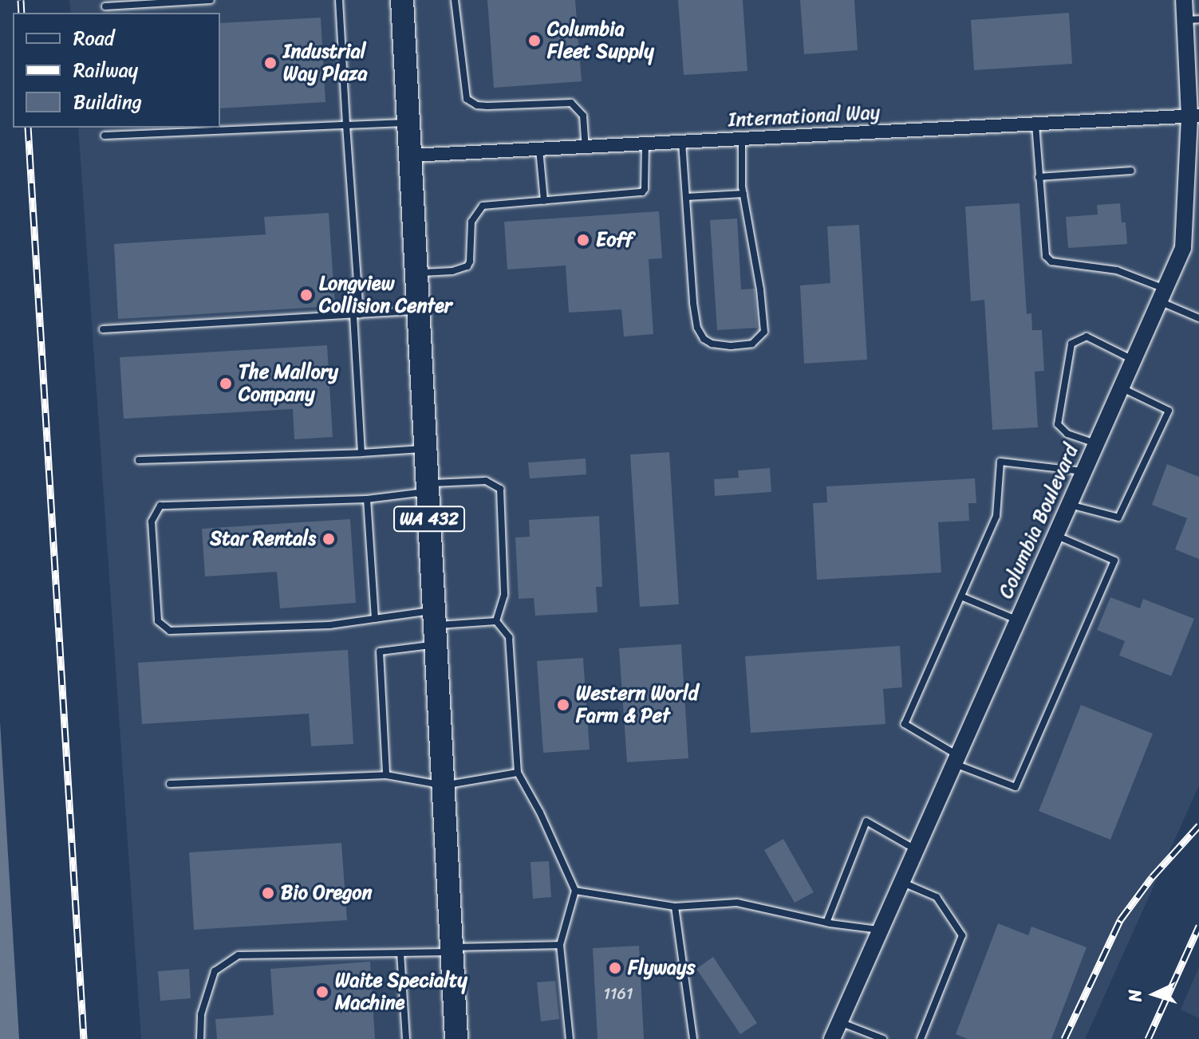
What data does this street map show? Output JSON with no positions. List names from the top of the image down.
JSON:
{
  "streets": {
    "highway": ["WA 432"],
    "street": ["International Way", "Columbia Boulevard"]
  },
  "crossings": [
    ["International Way", "WA 432"],
    ["International Way", "Columbia Boulevard"]
  ],
  "places": [
    "Columbia Fleet Supply",
    "Industrial Way Plaza",
    "Eoff",
    "Longview Collision Center",
    "The Mallory Company",
    "Star Rentals",
    "Western World Farm & Pet",
    "Bio Oregon",
    "Flyways",
    "Waite Specialty Machine"
  ],
  "house_numbers": ["1161"],
  "legend": ["Road", "Railway", "Building"],
  "north": "left"
}
